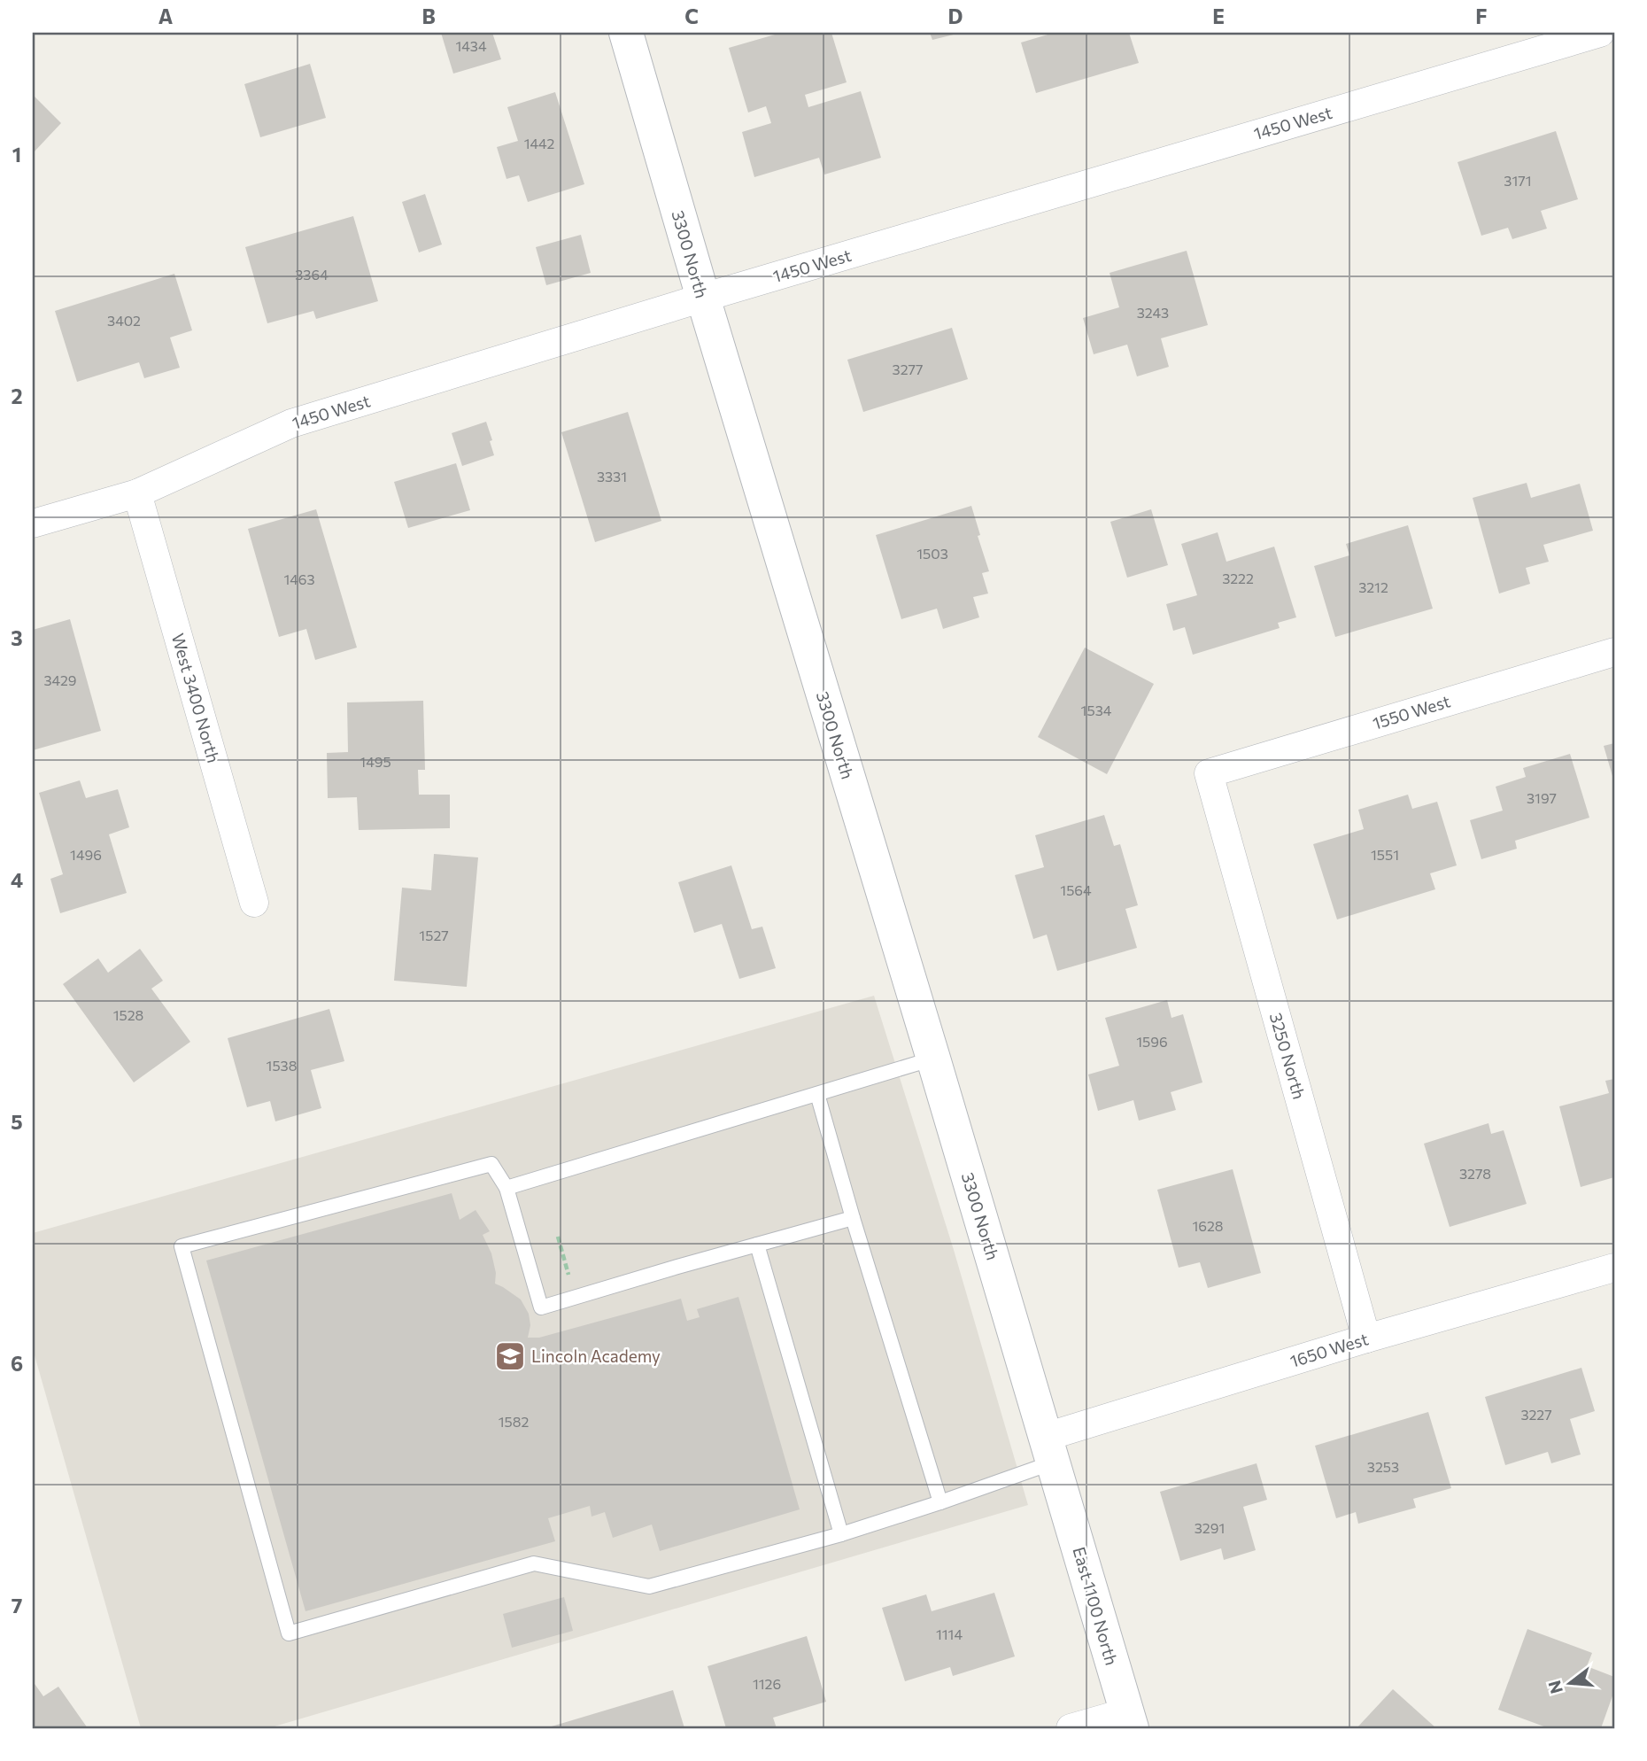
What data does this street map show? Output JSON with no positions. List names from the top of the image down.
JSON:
{
  "streets": {
    "street": [
      "1450 West",
      "3300 North",
      "West 3400 North",
      "1550 West",
      "3250 North",
      "1650 West",
      "East 1100 North"
    ]
  },
  "crossings": [
    ["1450 West", "3300 North"],
    ["1450 West", "West 3400 North"],
    ["3300 North", "1650 West"],
    ["3300 North", "East 1100 North"],
    ["1550 West", "3250 North"],
    ["3250 North", "1650 West"],
    ["1650 West", "East 1100 North"]
  ],
  "places": {
    "school or university": ["Lincoln Academy"]
  },
  "house_numbers": [
    "1434",
    "1442",
    "3171",
    "3364",
    "3243",
    "3402",
    "3277",
    "3331",
    "1503",
    "3222",
    "1463",
    "3212",
    "3429",
    "1534",
    "1495",
    "3197",
    "1496",
    "1551",
    "1564",
    "1527",
    "1528",
    "1596",
    "1538",
    "3278",
    "1628",
    "3227",
    "1582",
    "3253",
    "3291",
    "1114",
    "1126"
  ],
  "north": "left",
  "grid": {
    "columns": [
      "A",
      "B",
      "C",
      "D",
      "E",
      "F"
    ],
    "rows": [
      "1",
      "2",
      "3",
      "4",
      "5",
      "6",
      "7"
    ]
  }
}
